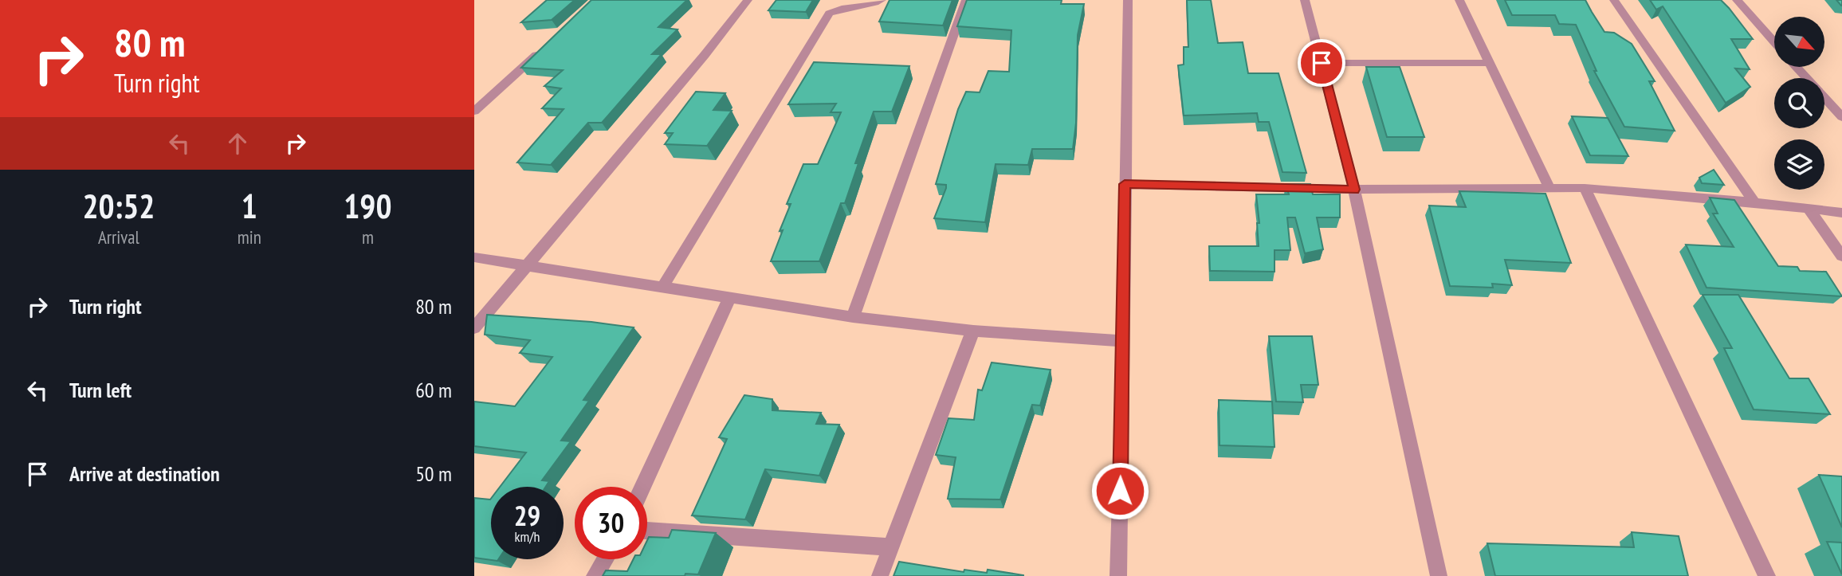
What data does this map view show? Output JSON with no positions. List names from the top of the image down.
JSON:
{
  "north": "bottom right",
  "page": {
    "turn": ["80 m", "Turn right"],
    "eta": [
      "20:52",
      "Arrival",
      "1",
      "min",
      "190",
      "m"
    ],
    "list": [
      {
        "name": "Turn right",
        "value": "80 m"
      },
      {
        "name": "Turn left",
        "value": "60 m"
      },
      {
        "name": "Arrive at destination",
        "value": "50 m"
      }
    ],
    "speed": "29 km/h",
    "limit": "30"
  }
}
